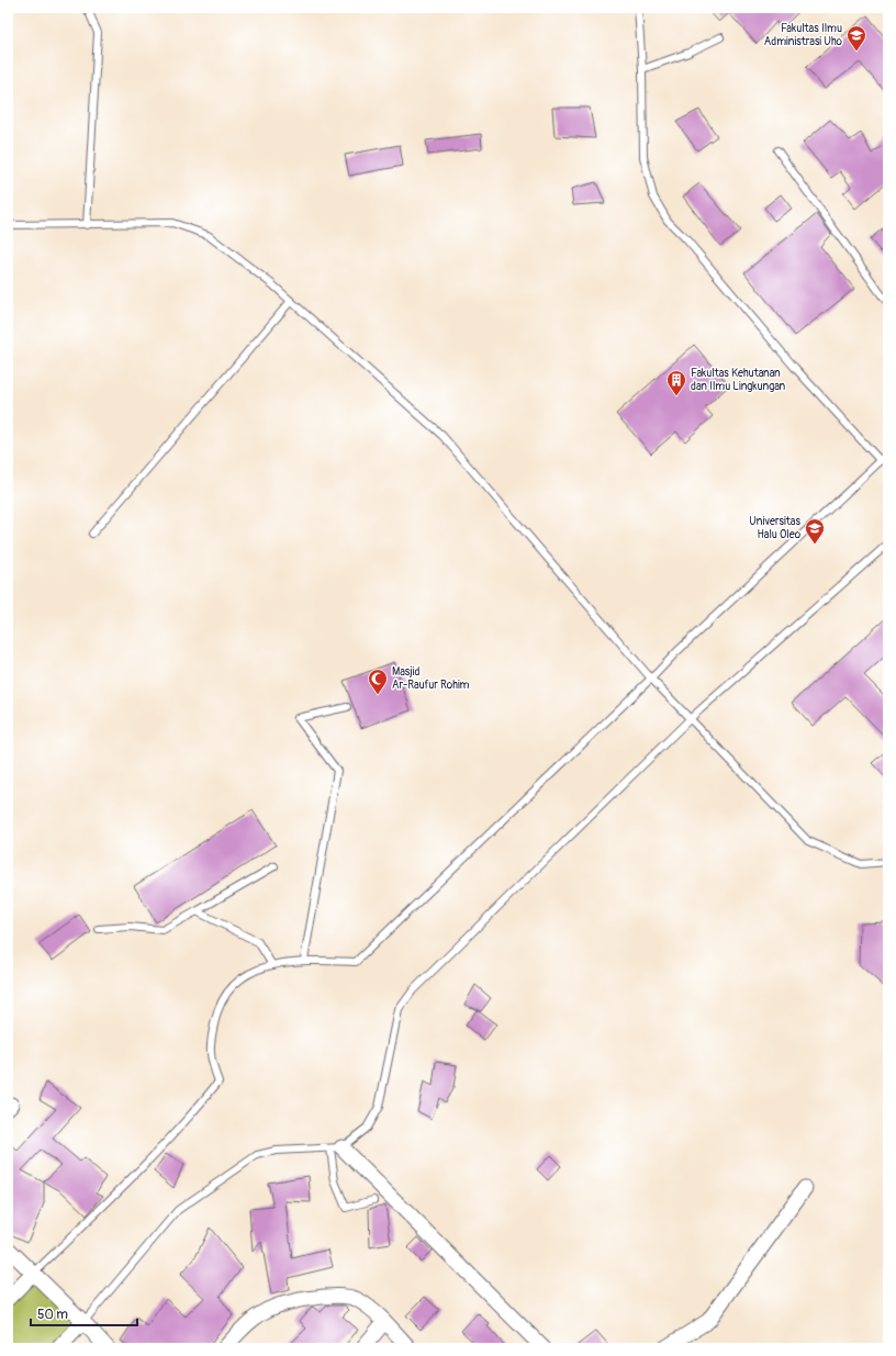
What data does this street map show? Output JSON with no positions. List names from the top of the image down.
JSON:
{
  "places": {
    "school or university": ["Fakultas Ilmu Administrasi Uho", "Universitas Halu Oleo"],
    "building": ["Fakultas Kehutanan dan Ilmu Lingkungan"],
    "mosque": ["Masjid Ar-Raufur Rohim"]
  },
  "scale_bar": "50 m"
}
